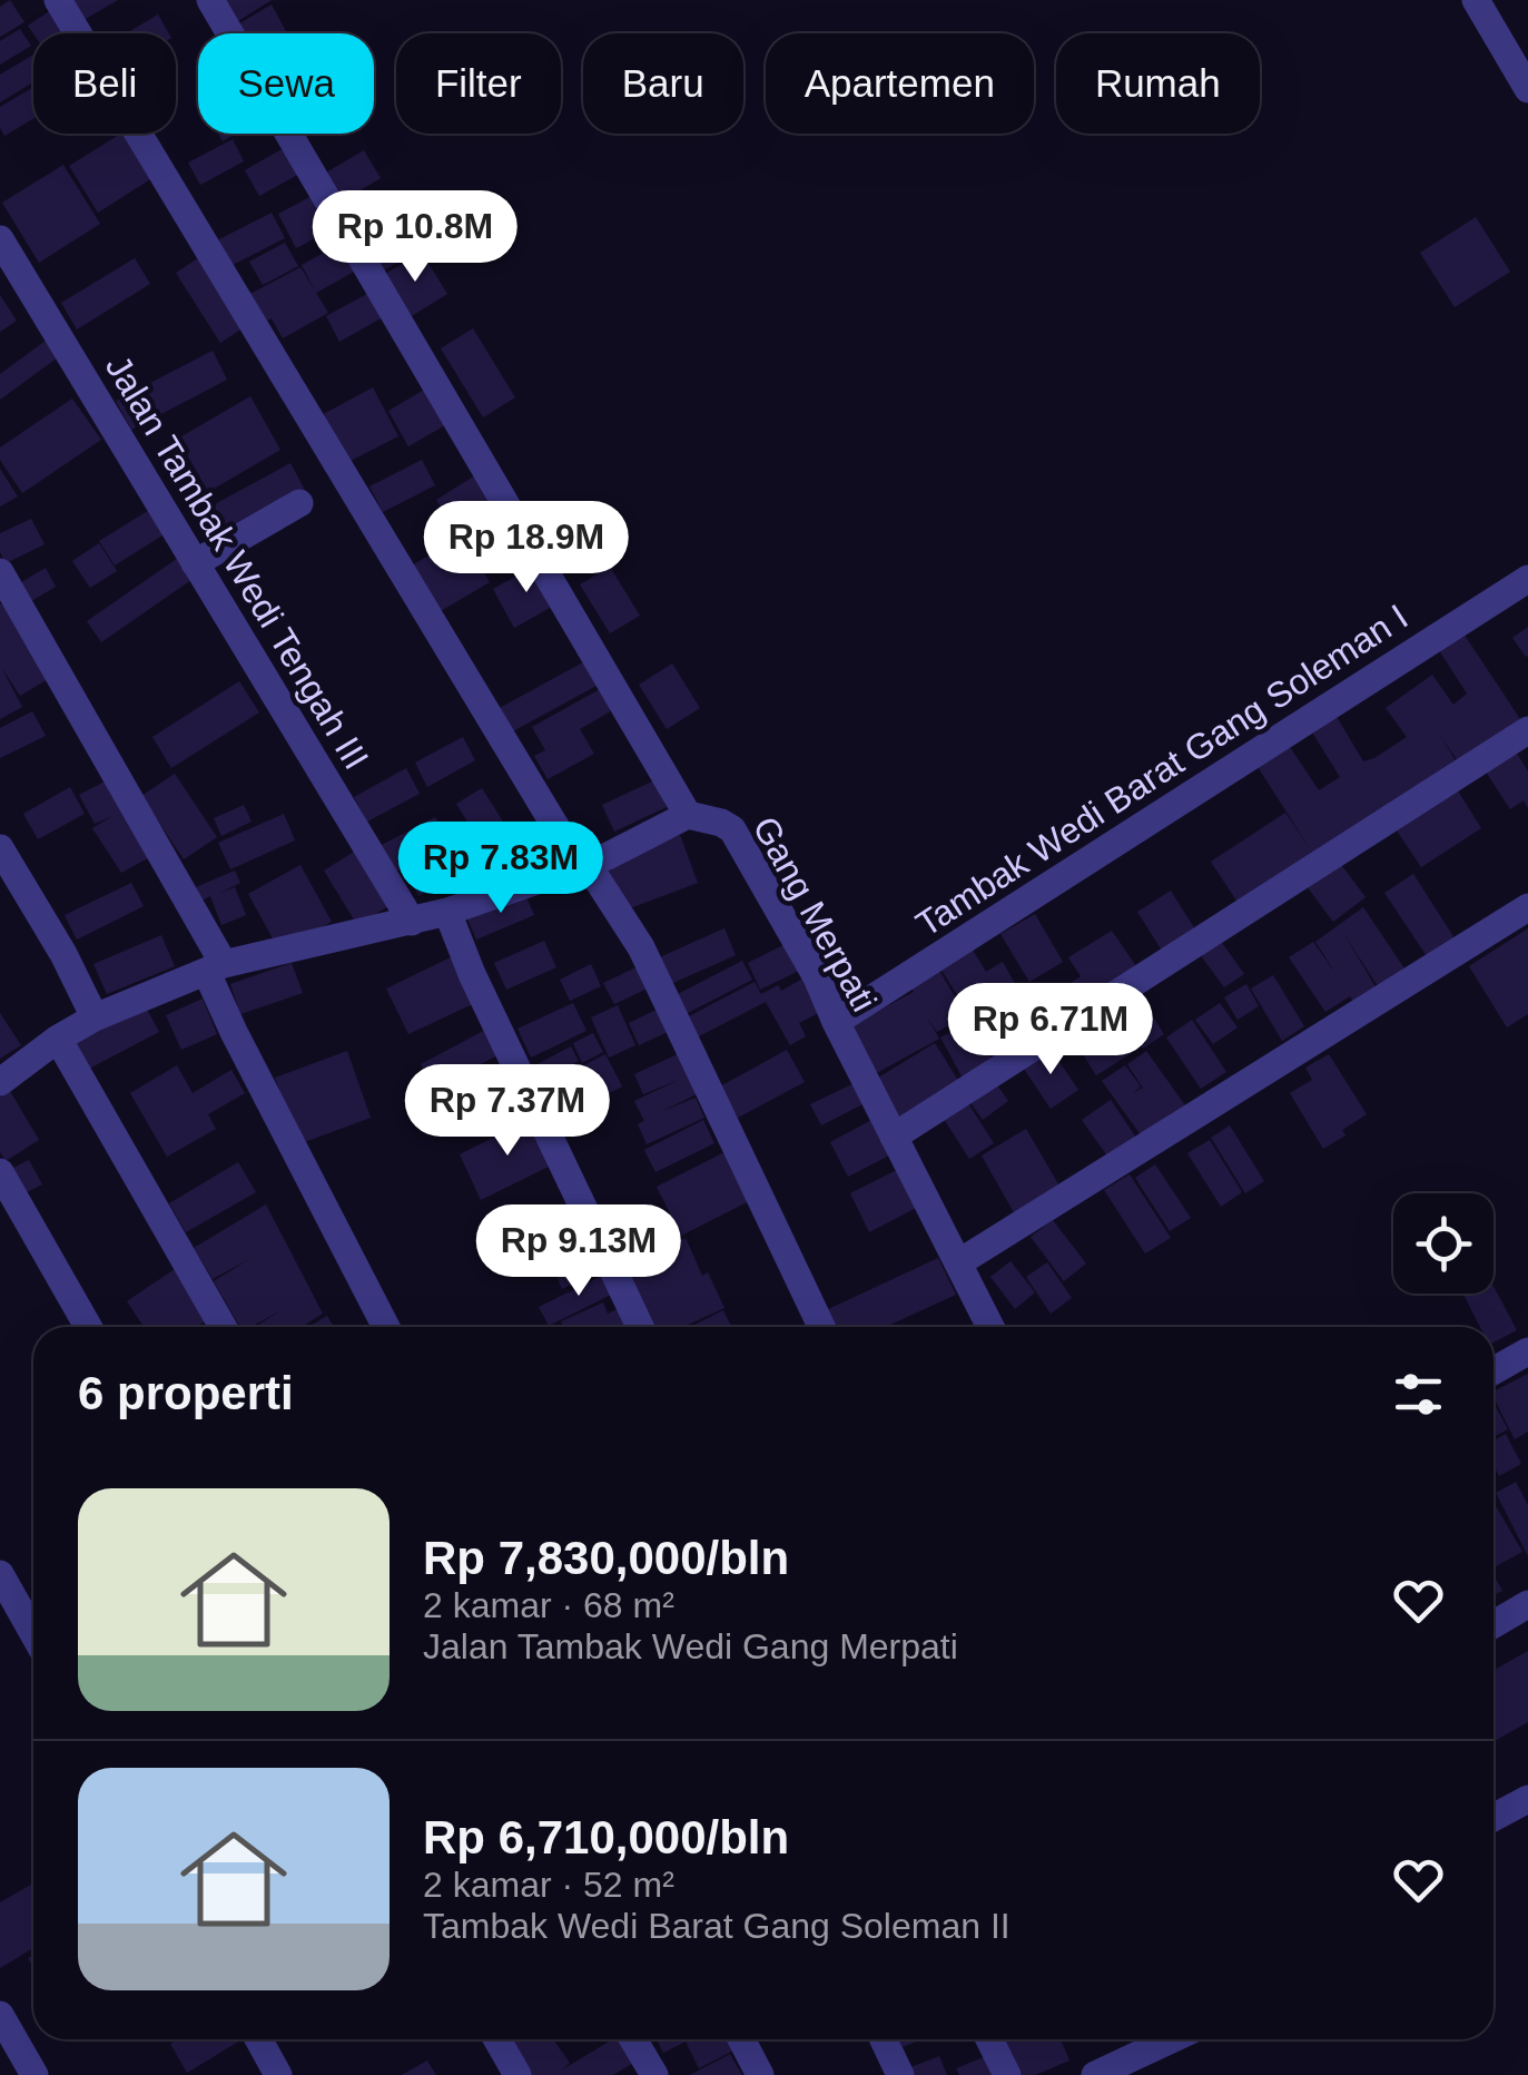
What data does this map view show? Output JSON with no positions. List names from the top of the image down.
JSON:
{
  "streets": {
    "street": ["Jalan Tambak Wedi Tengah III", "Tambak Wedi Barat Gang Soleman I", "Gang Merpati"]
  },
  "crossings": [
    ["Tambak Wedi Barat Gang Soleman I", "Gang Merpati"]
  ],
  "page": {
    "chip": [
      "Beli",
      "Sewa",
      "Filter",
      "Baru",
      "Apartemen",
      "Rumah"
    ],
    "price": [
      "Rp 10.8M",
      "Rp 18.9M",
      "Rp 7.83M",
      "Rp 6.71M",
      "Rp 7.37M",
      "Rp 9.13M"
    ],
    "heading": "6 properti",
    "list": [
      {
        "name": "Rp 7,830,000/bln",
        "note": "2 kamar · 68 m² · Jalan Tambak Wedi Gang Merpati"
      },
      {
        "name": "Rp 6,710,000/bln",
        "note": "2 kamar · 52 m² · Tambak Wedi Barat Gang Soleman II"
      }
    ]
  }
}
